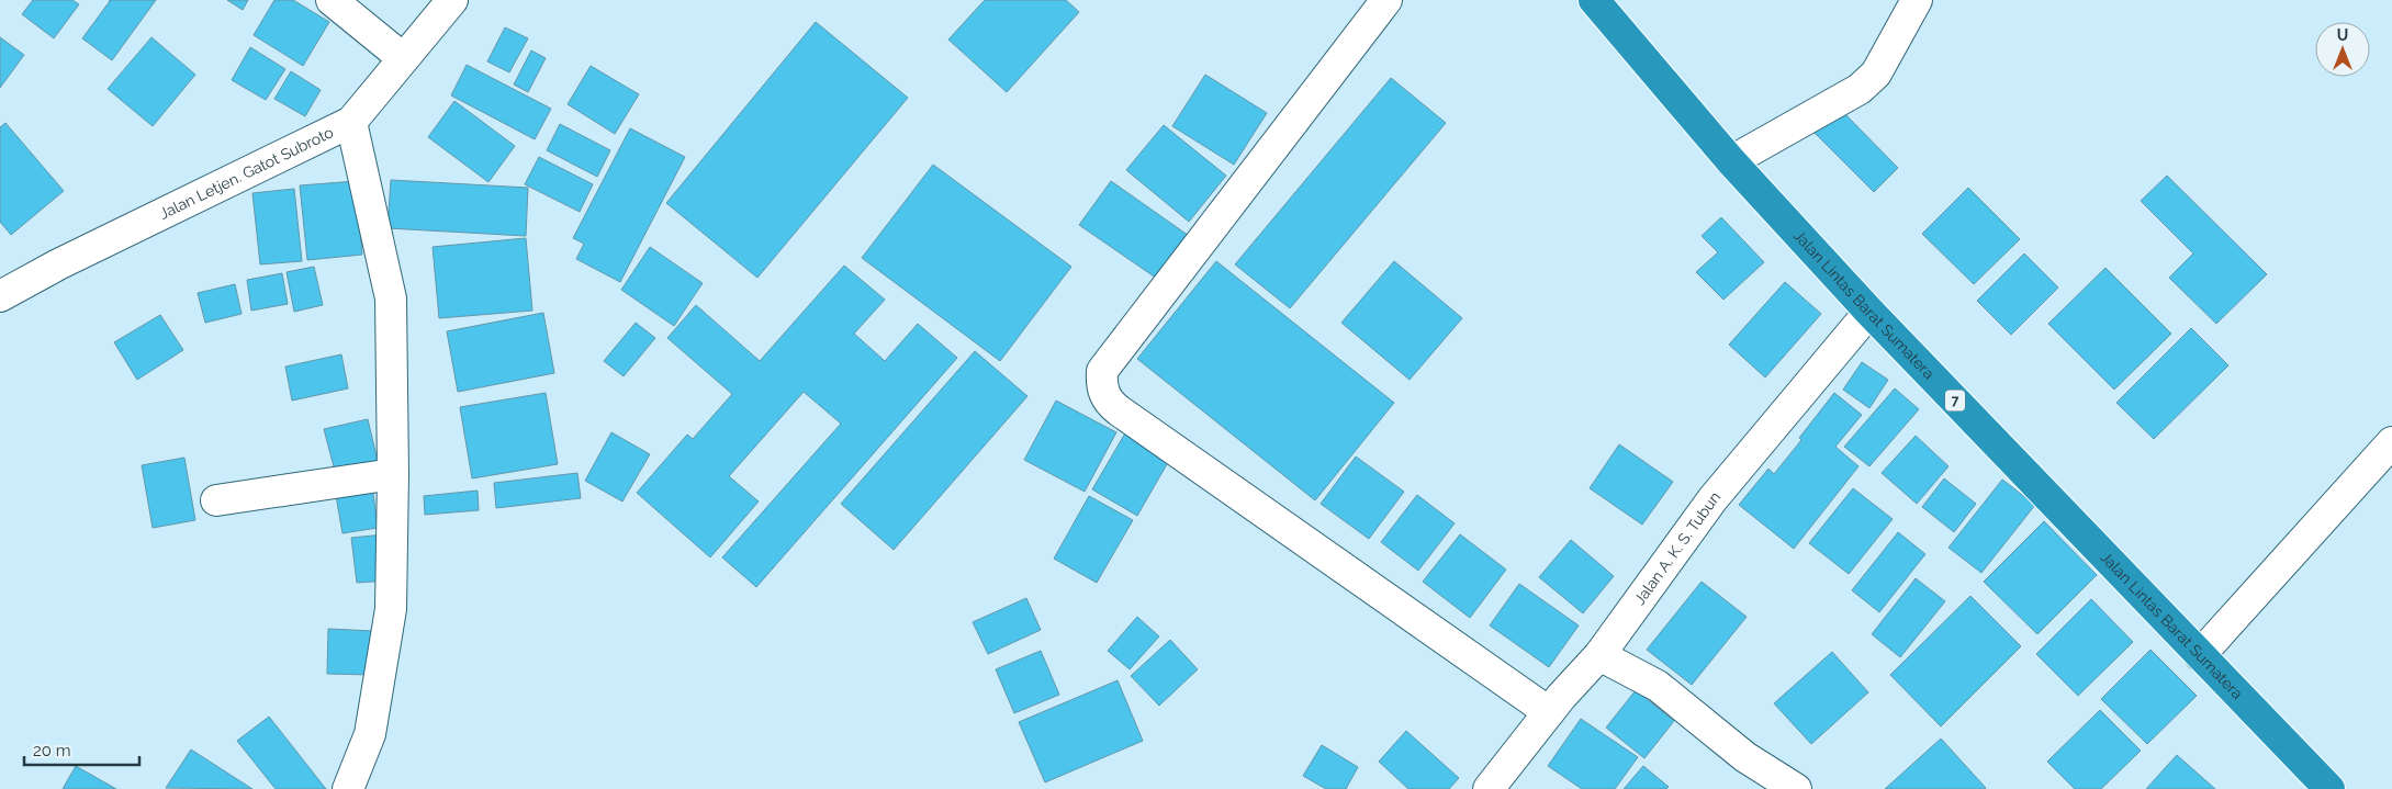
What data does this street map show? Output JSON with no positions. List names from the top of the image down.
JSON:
{
  "streets": {
    "highway": ["Jalan Lintas Barat Sumatera", "7"],
    "street": ["Jalan Letjen. Gatot Subroto", "Jalan A. K. S. Tubun"]
  },
  "crossings": [
    ["Jalan Lintas Barat Sumatera", "Jalan A. K. S. Tubun"]
  ],
  "scale_bar": "20 m",
  "north": "top"
}
